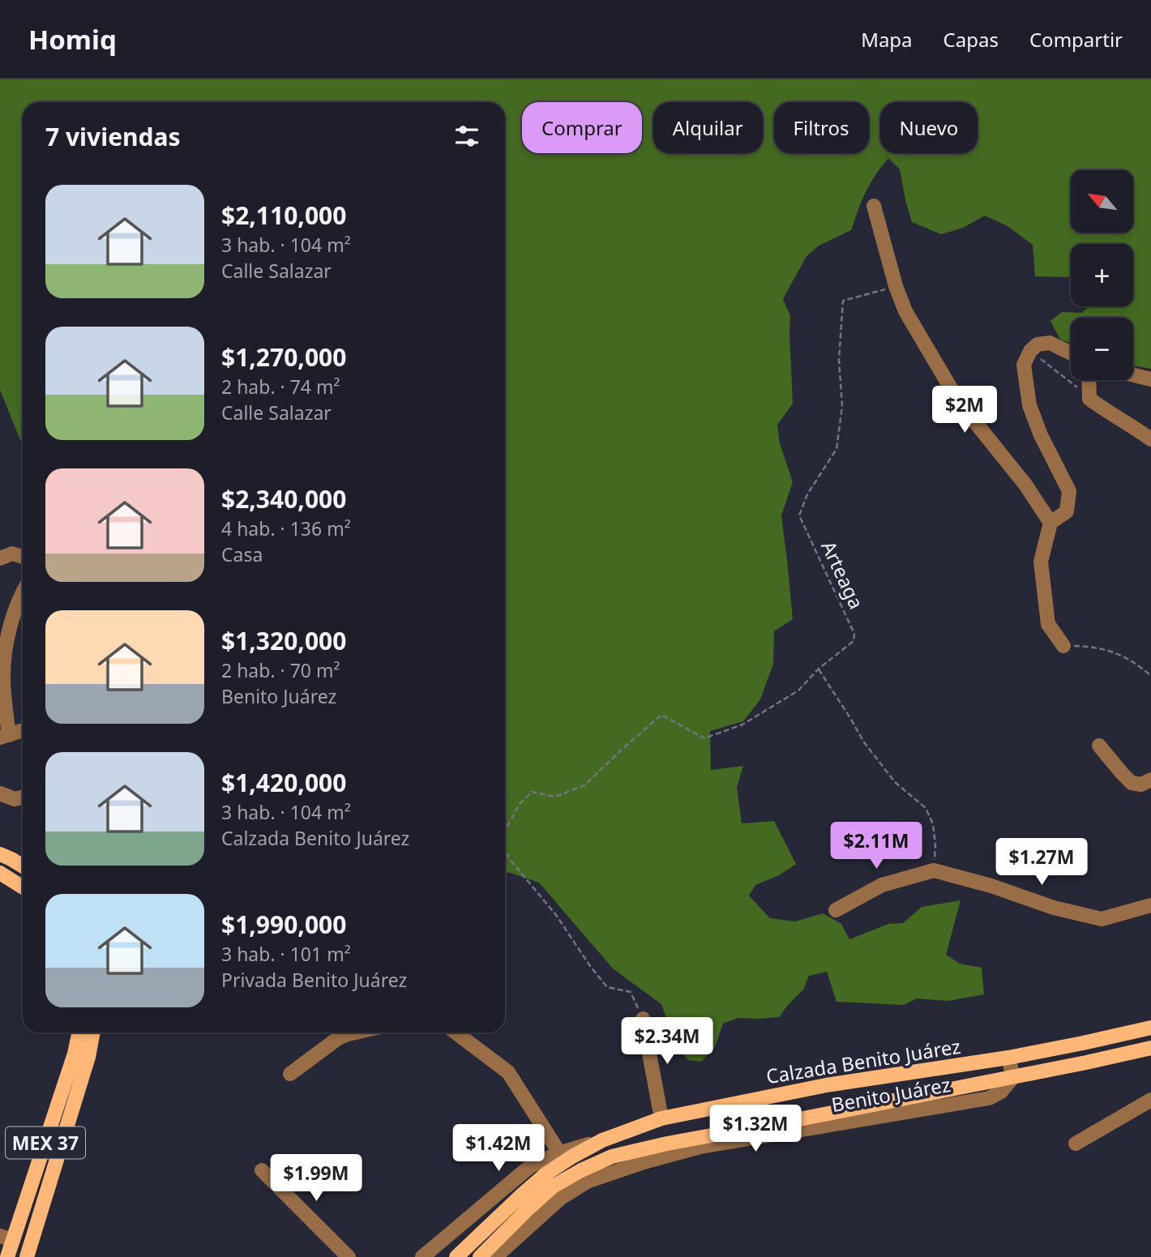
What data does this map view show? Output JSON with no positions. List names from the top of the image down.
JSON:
{
  "streets": {
    "main road": ["Calzada Benito Juárez", "MEX 37"],
    "street": ["Benito Juárez"],
    "path": ["Arteaga"]
  },
  "crossings": [
    ["Calzada Benito Juárez", "Benito Juárez"]
  ],
  "north": "top left",
  "page": {
    "header": "Homiq",
    "nav": ["Mapa", "Capas", "Compartir"],
    "chip": [
      "Comprar",
      "Alquilar",
      "Filtros",
      "Nuevo"
    ],
    "heading": "7 viviendas",
    "map_buttons": ["+", "−"],
    "list": [
      {
        "name": "$2,110,000",
        "note": "3 hab. · 104 m² · Calle Salazar"
      },
      {
        "name": "$1,270,000",
        "note": "2 hab. · 74 m² · Calle Salazar"
      },
      {
        "name": "$2,340,000",
        "note": "4 hab. · 136 m² · Casa"
      },
      {
        "name": "$1,320,000",
        "note": "2 hab. · 70 m² · Benito Juárez"
      },
      {
        "name": "$1,420,000",
        "note": "3 hab. · 104 m² · Calzada Benito Juárez"
      },
      {
        "name": "$1,990,000",
        "note": "3 hab. · 101 m² · Privada Benito Juárez"
      }
    ],
    "price": [
      "$2M",
      "$2.11M",
      "$1.27M",
      "$2.34M",
      "$1.32M",
      "$1.42M",
      "$1.99M"
    ]
  }
}
